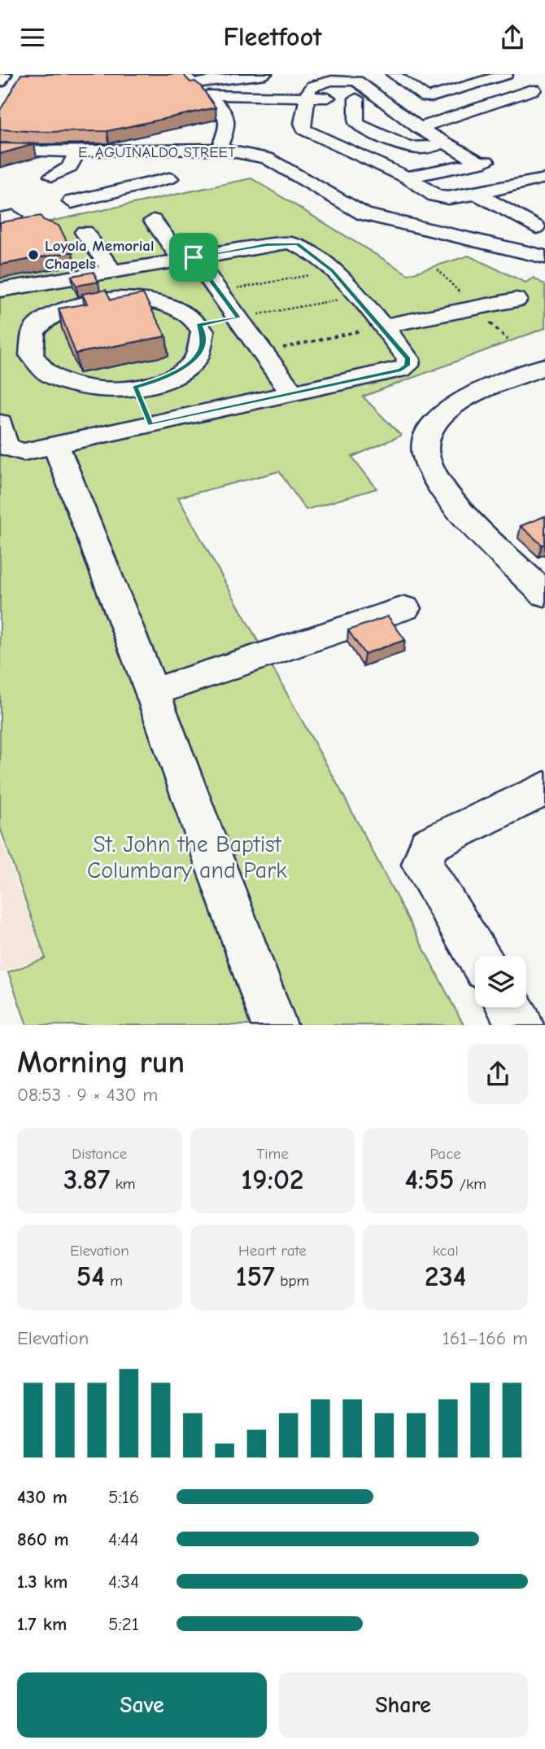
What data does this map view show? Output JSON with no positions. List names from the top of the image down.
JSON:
{
  "streets": {
    "street": ["E. AGUINALDO STREET"]
  },
  "parks": ["St. John the Baptist Columbary and Park"],
  "places": ["Loyola Memorial Chapels"],
  "page": {
    "header": "Fleetfoot",
    "heading": ["Morning run", "08:53 · 9 × 430 m"],
    "stats": [
      ["Distance", "3.87 km"],
      ["Time", "19:02"],
      ["Pace", "4:55 /km"],
      ["Elevation", "54 m"],
      ["Heart rate", "157 bpm"],
      ["kcal", "234"]
    ],
    "chart": ["Elevation", "161–166 m"],
    "list": [
      {
        "name": "430 m",
        "note": "5:16"
      },
      {
        "name": "860 m",
        "note": "4:44"
      },
      {
        "name": "1.3 km",
        "note": "4:34"
      },
      {
        "name": "1.7 km",
        "note": "5:21"
      }
    ],
    "buttons": ["Save", "Share"]
  }
}
